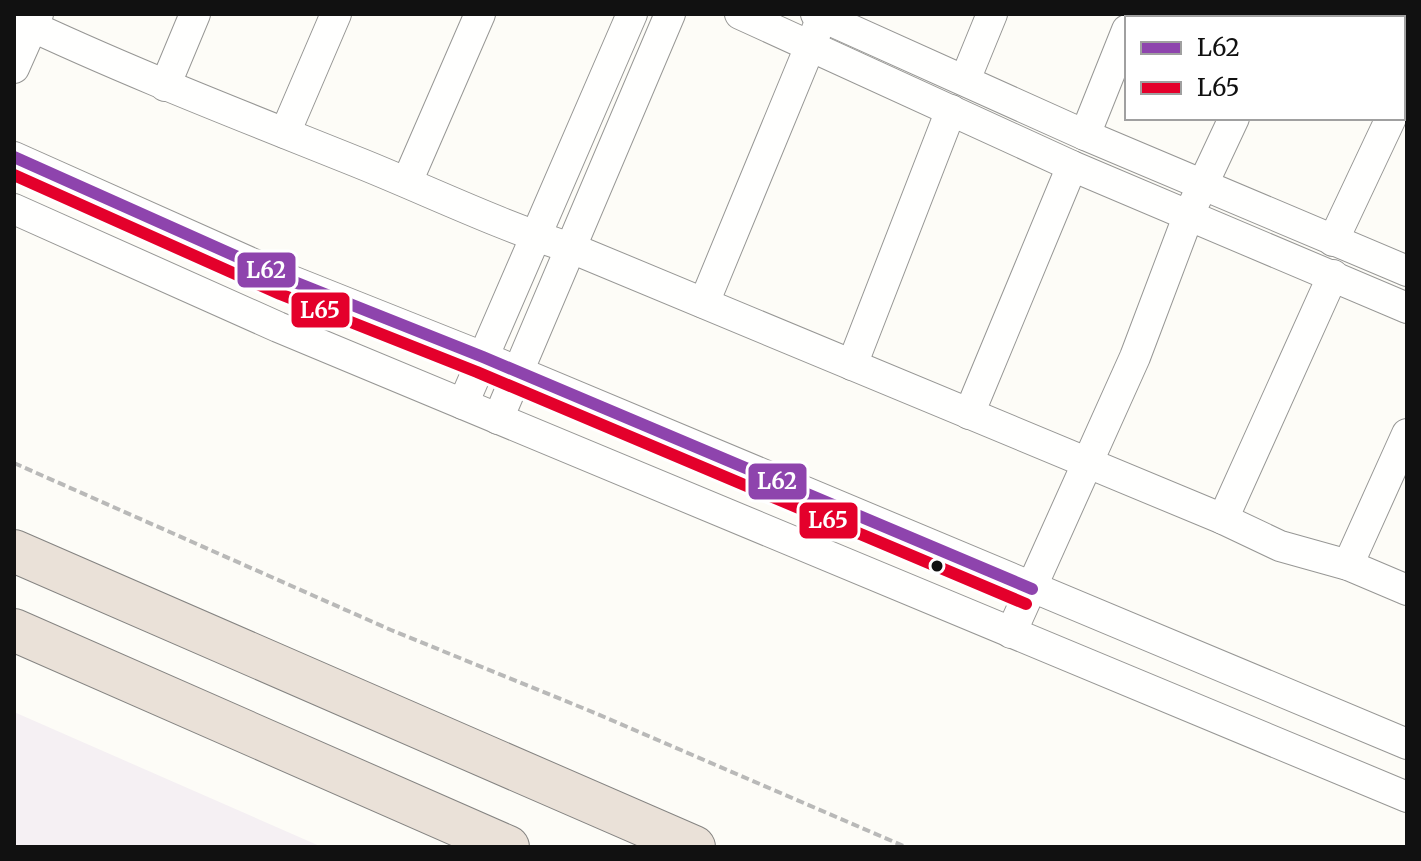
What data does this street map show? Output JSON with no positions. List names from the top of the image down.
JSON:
{
  "lines": ["transit line L62", "transit line L65"],
  "legend": ["L62", "L65"]
}
